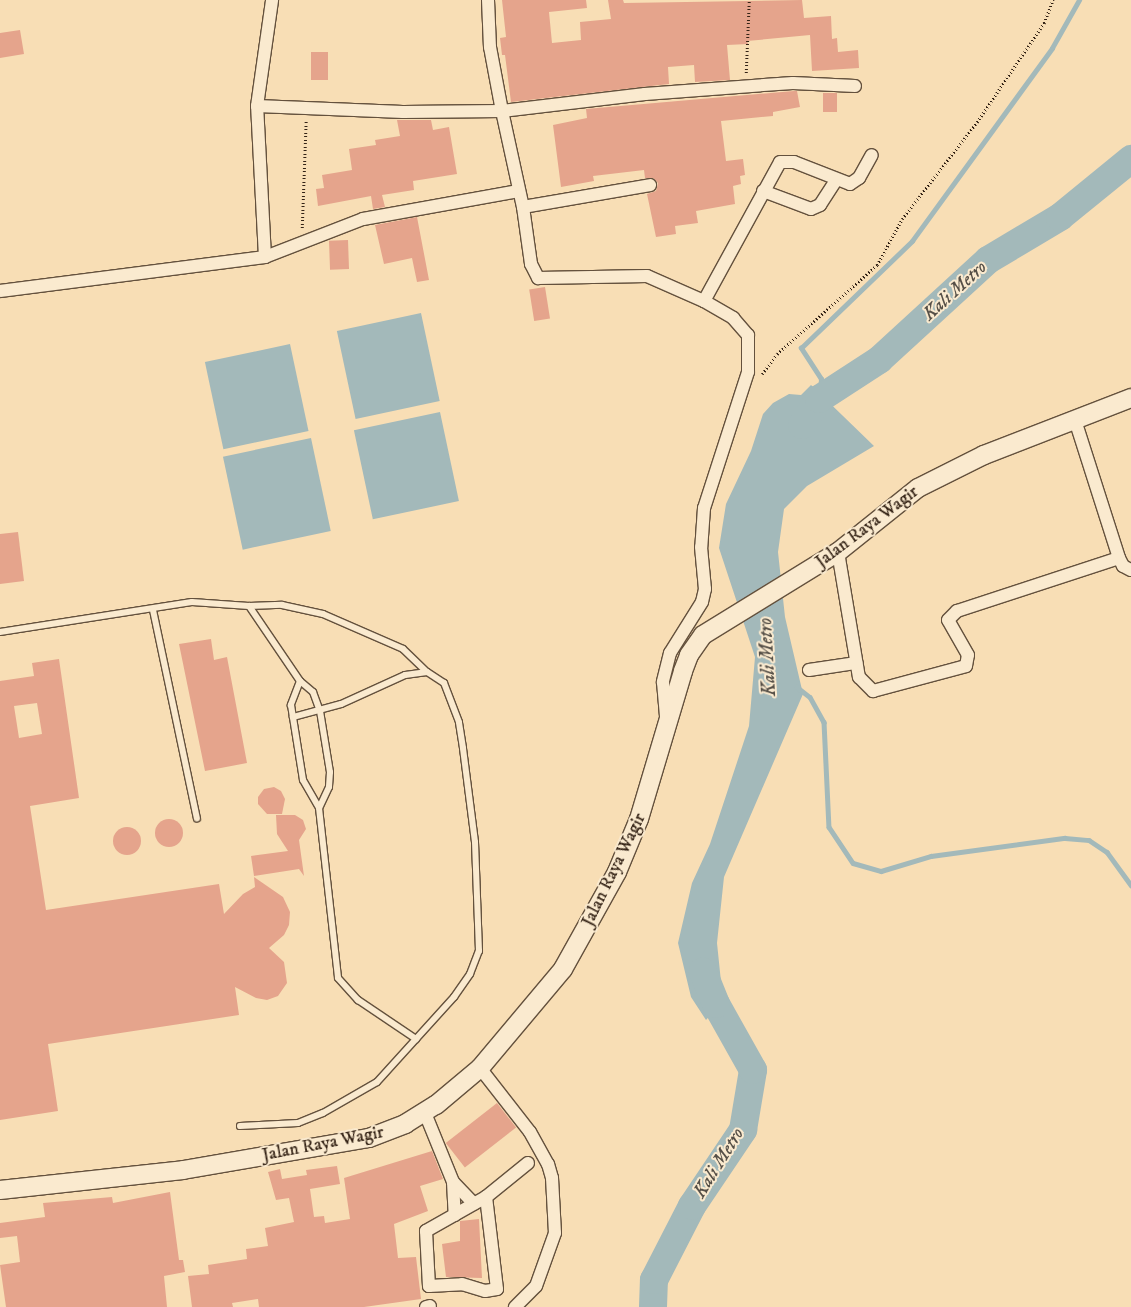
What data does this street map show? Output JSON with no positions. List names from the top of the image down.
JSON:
{
  "streets": {
    "main road": ["Jalan Raya Wagir"]
  },
  "water": ["Kali Metro"]
}
